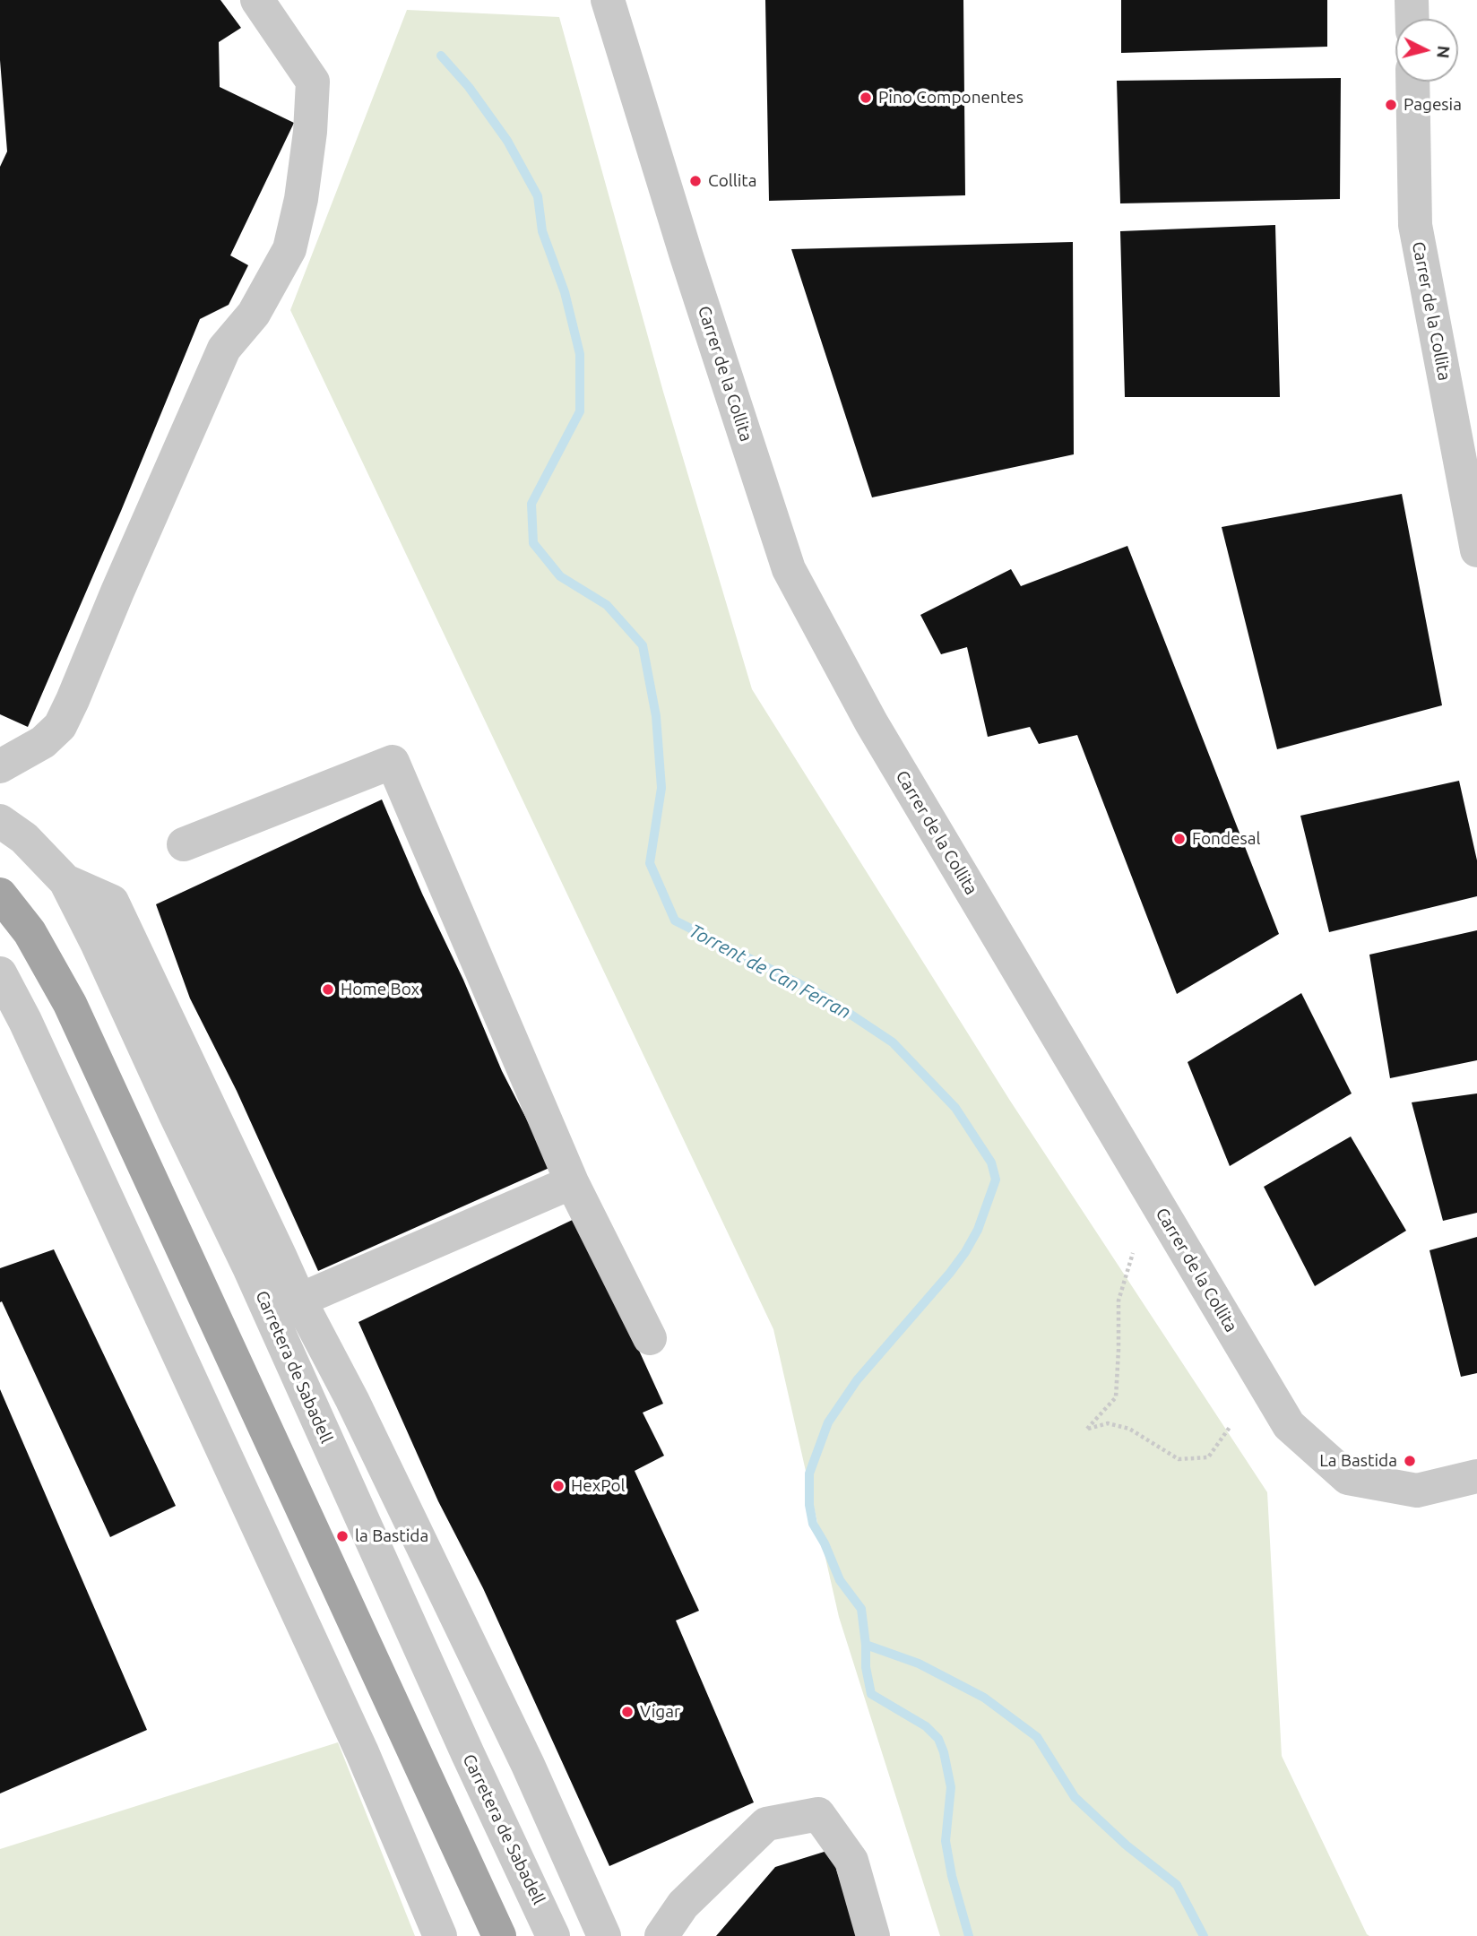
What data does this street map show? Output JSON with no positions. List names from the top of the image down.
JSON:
{
  "streets": {
    "street": ["Carrer de la Collita", "Carretera de Sabadell"]
  },
  "water": ["Torrent de Can Ferran"],
  "places": [
    "Pino Componentes",
    "Pagesia",
    "Collita",
    "Fondesal",
    "Home Box",
    "La Bastida",
    "HexPol",
    "la Bastida",
    "Vigar"
  ],
  "north": "right"
}
